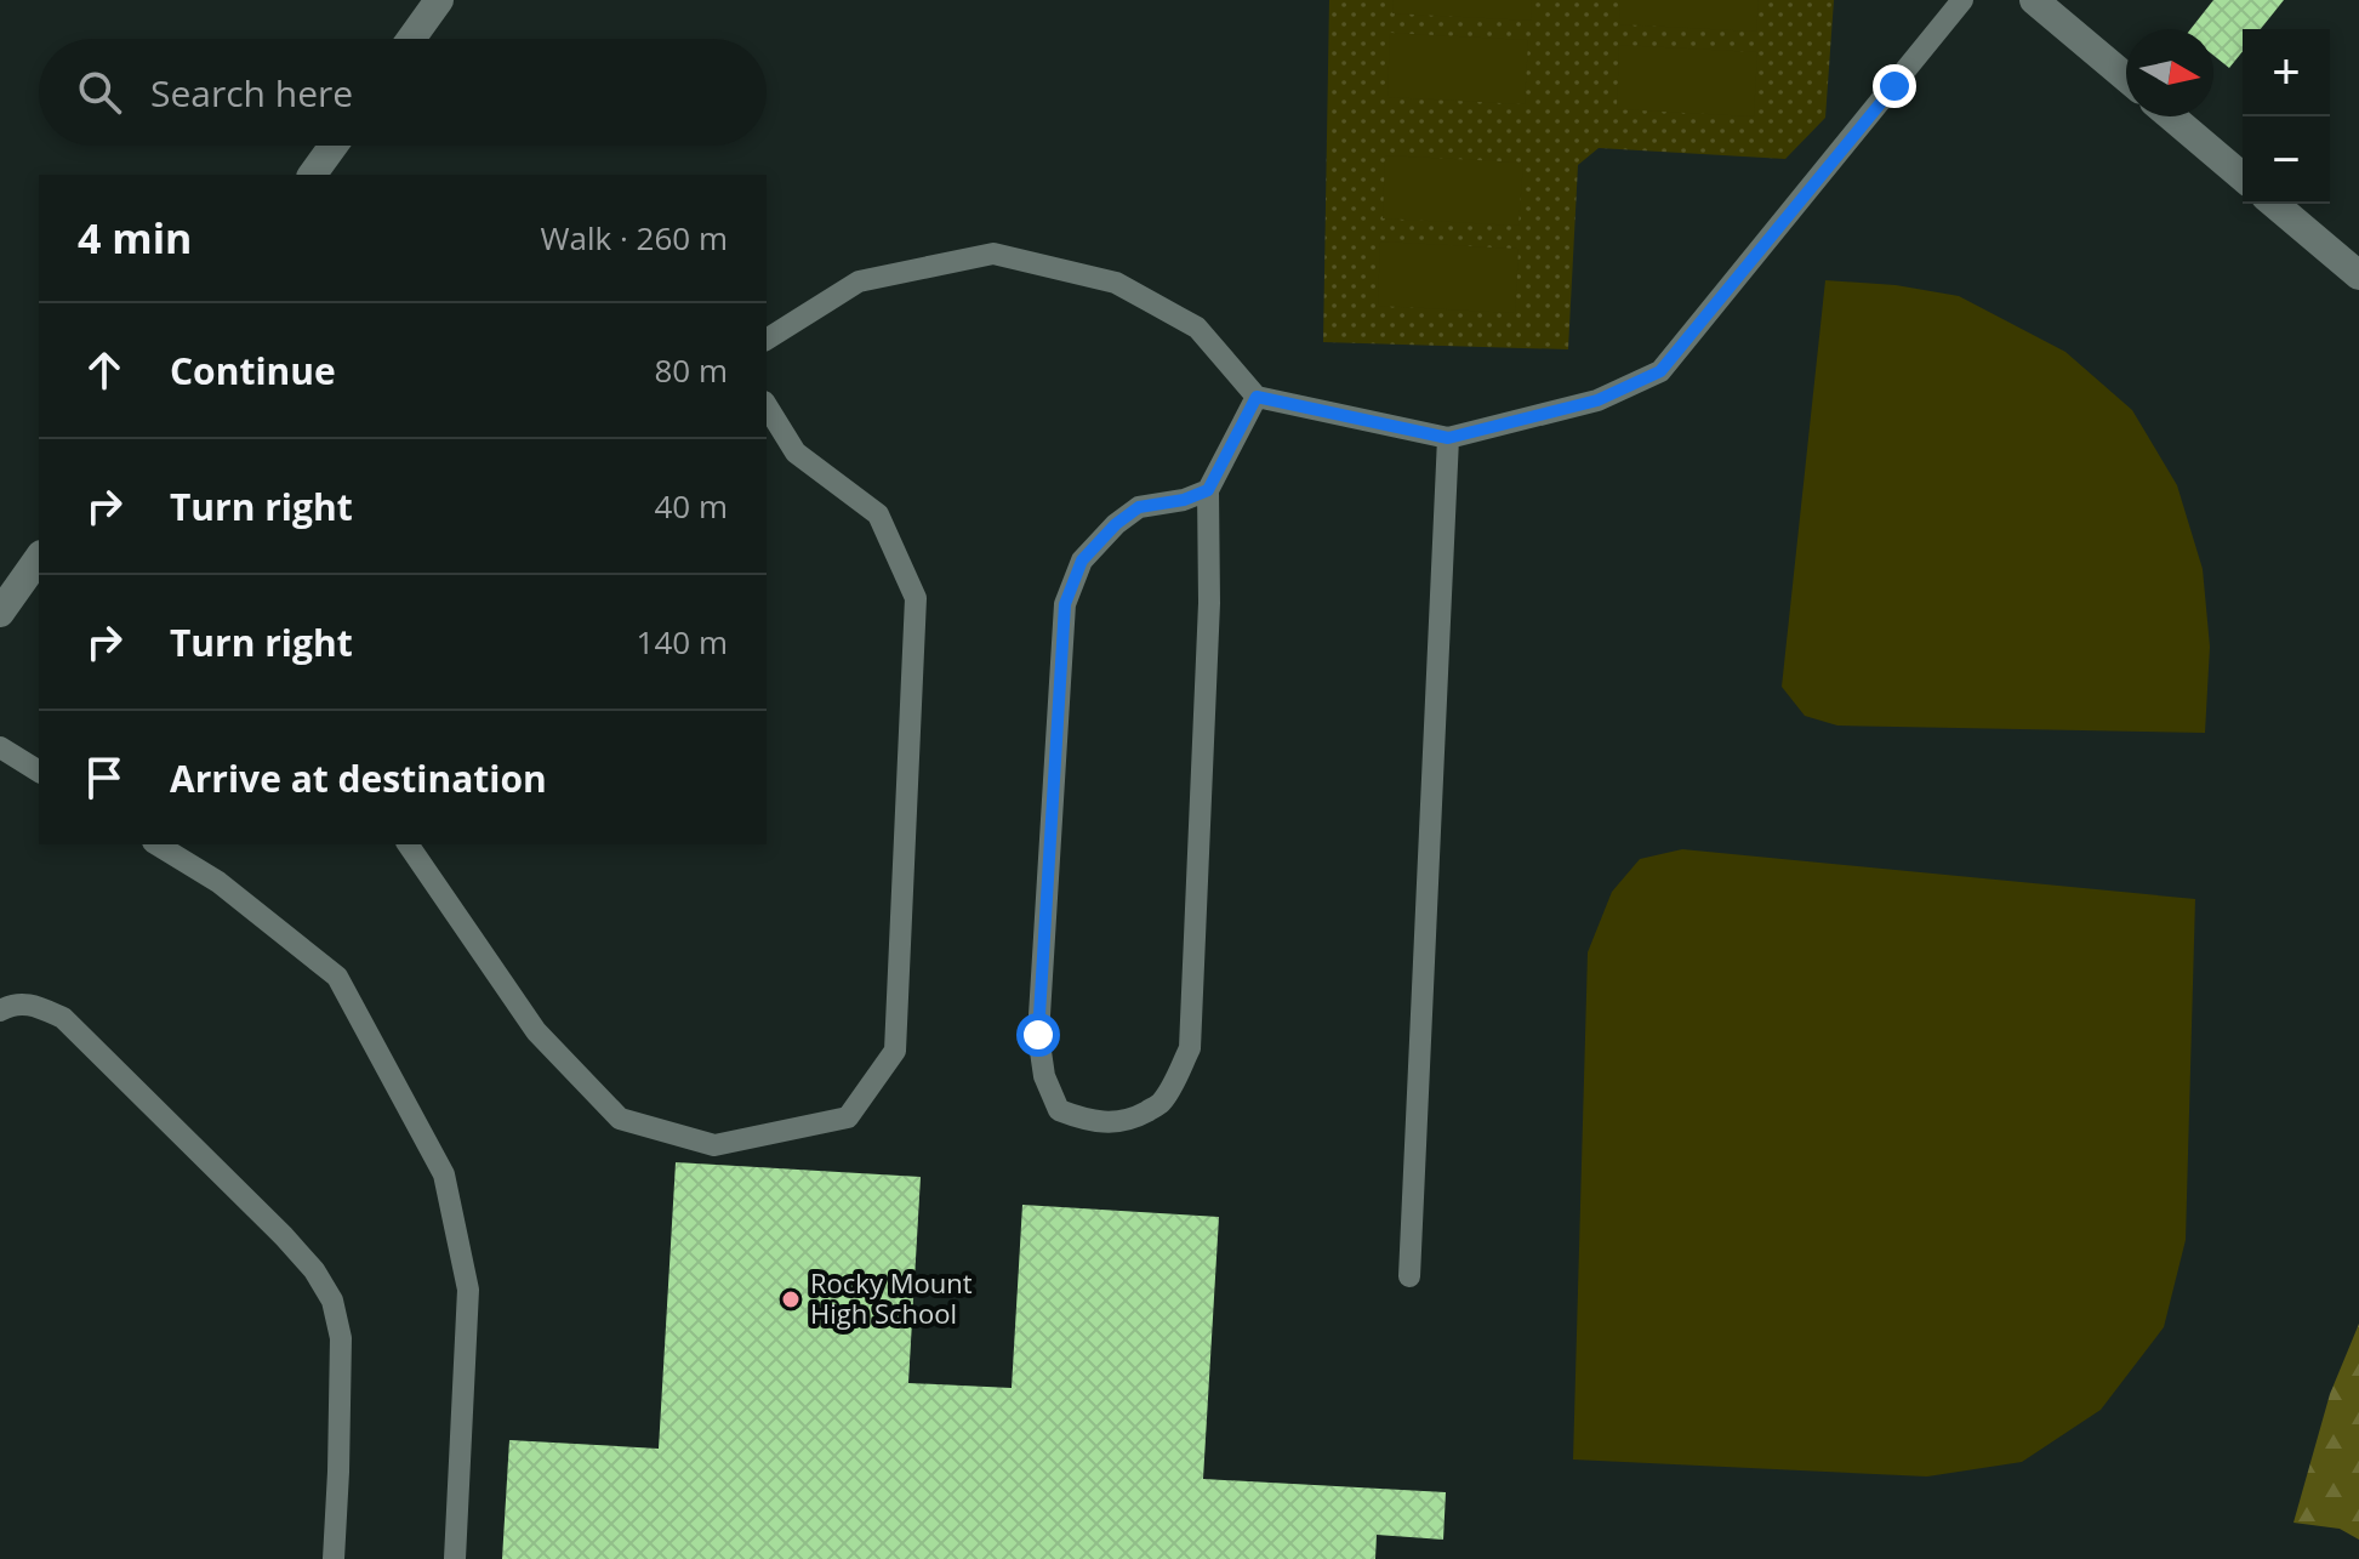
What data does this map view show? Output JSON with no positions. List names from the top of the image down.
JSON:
{
  "places": ["Rocky Mount High School"],
  "north": "right",
  "page": {
    "map_buttons": ["+", "−"],
    "search": "Search here",
    "heading": ["4 min", "Walk · 260 m"],
    "list": [
      ["Continue", "80 m"],
      ["Turn right", "40 m"],
      ["Turn right", "140 m"],
      "Arrive at destination"
    ]
  }
}
